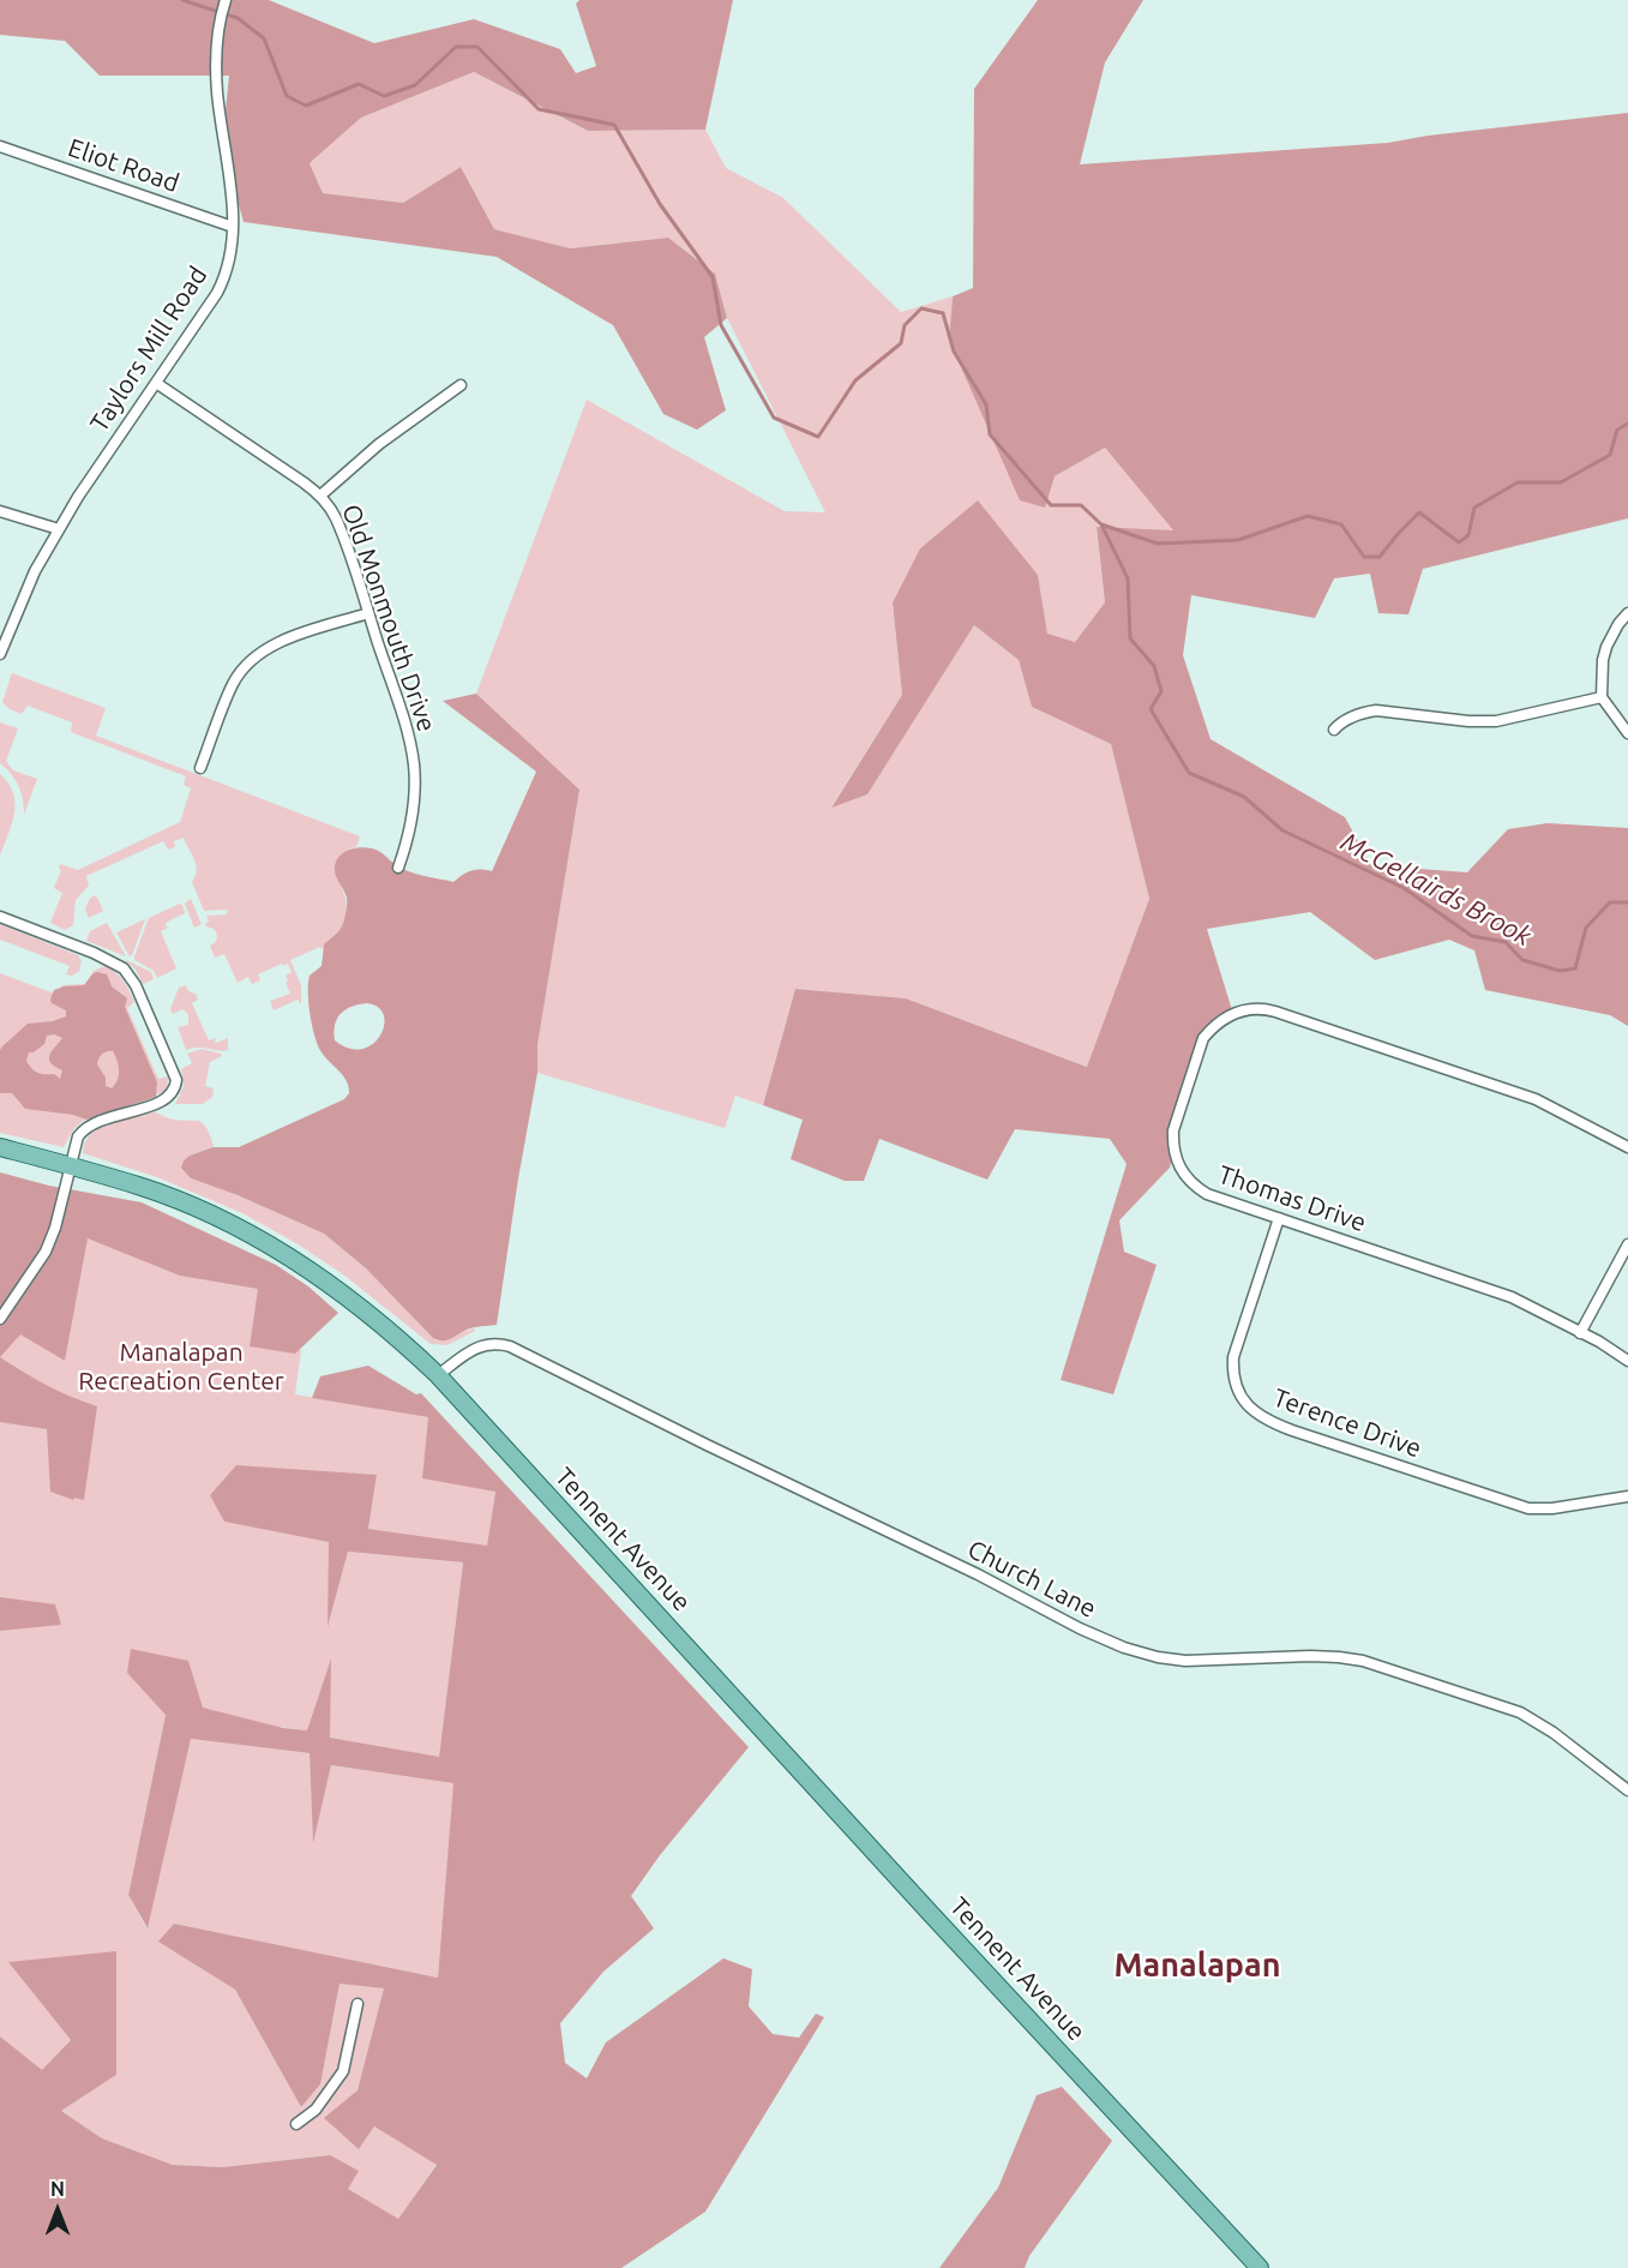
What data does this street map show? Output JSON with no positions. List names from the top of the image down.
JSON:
{
  "streets": {
    "main road": ["Tennent Avenue"],
    "street": [
      "Eliot Road",
      "Taylors Mill Road",
      "Old Monmouth Drive",
      "Thomas Drive",
      "Terence Drive",
      "Church Lane"
    ]
  },
  "crossings": [
    ["Eliot Road", "Taylors Mill Road"],
    ["Taylors Mill Road", "Old Monmouth Drive"],
    ["Thomas Drive", "Terence Drive"],
    ["Tennent Avenue", "Church Lane"]
  ],
  "districts": ["Manalapan"],
  "water": ["McGellairds Brook"],
  "parks": ["Manalapan Recreation Center"],
  "north": "top"
}
